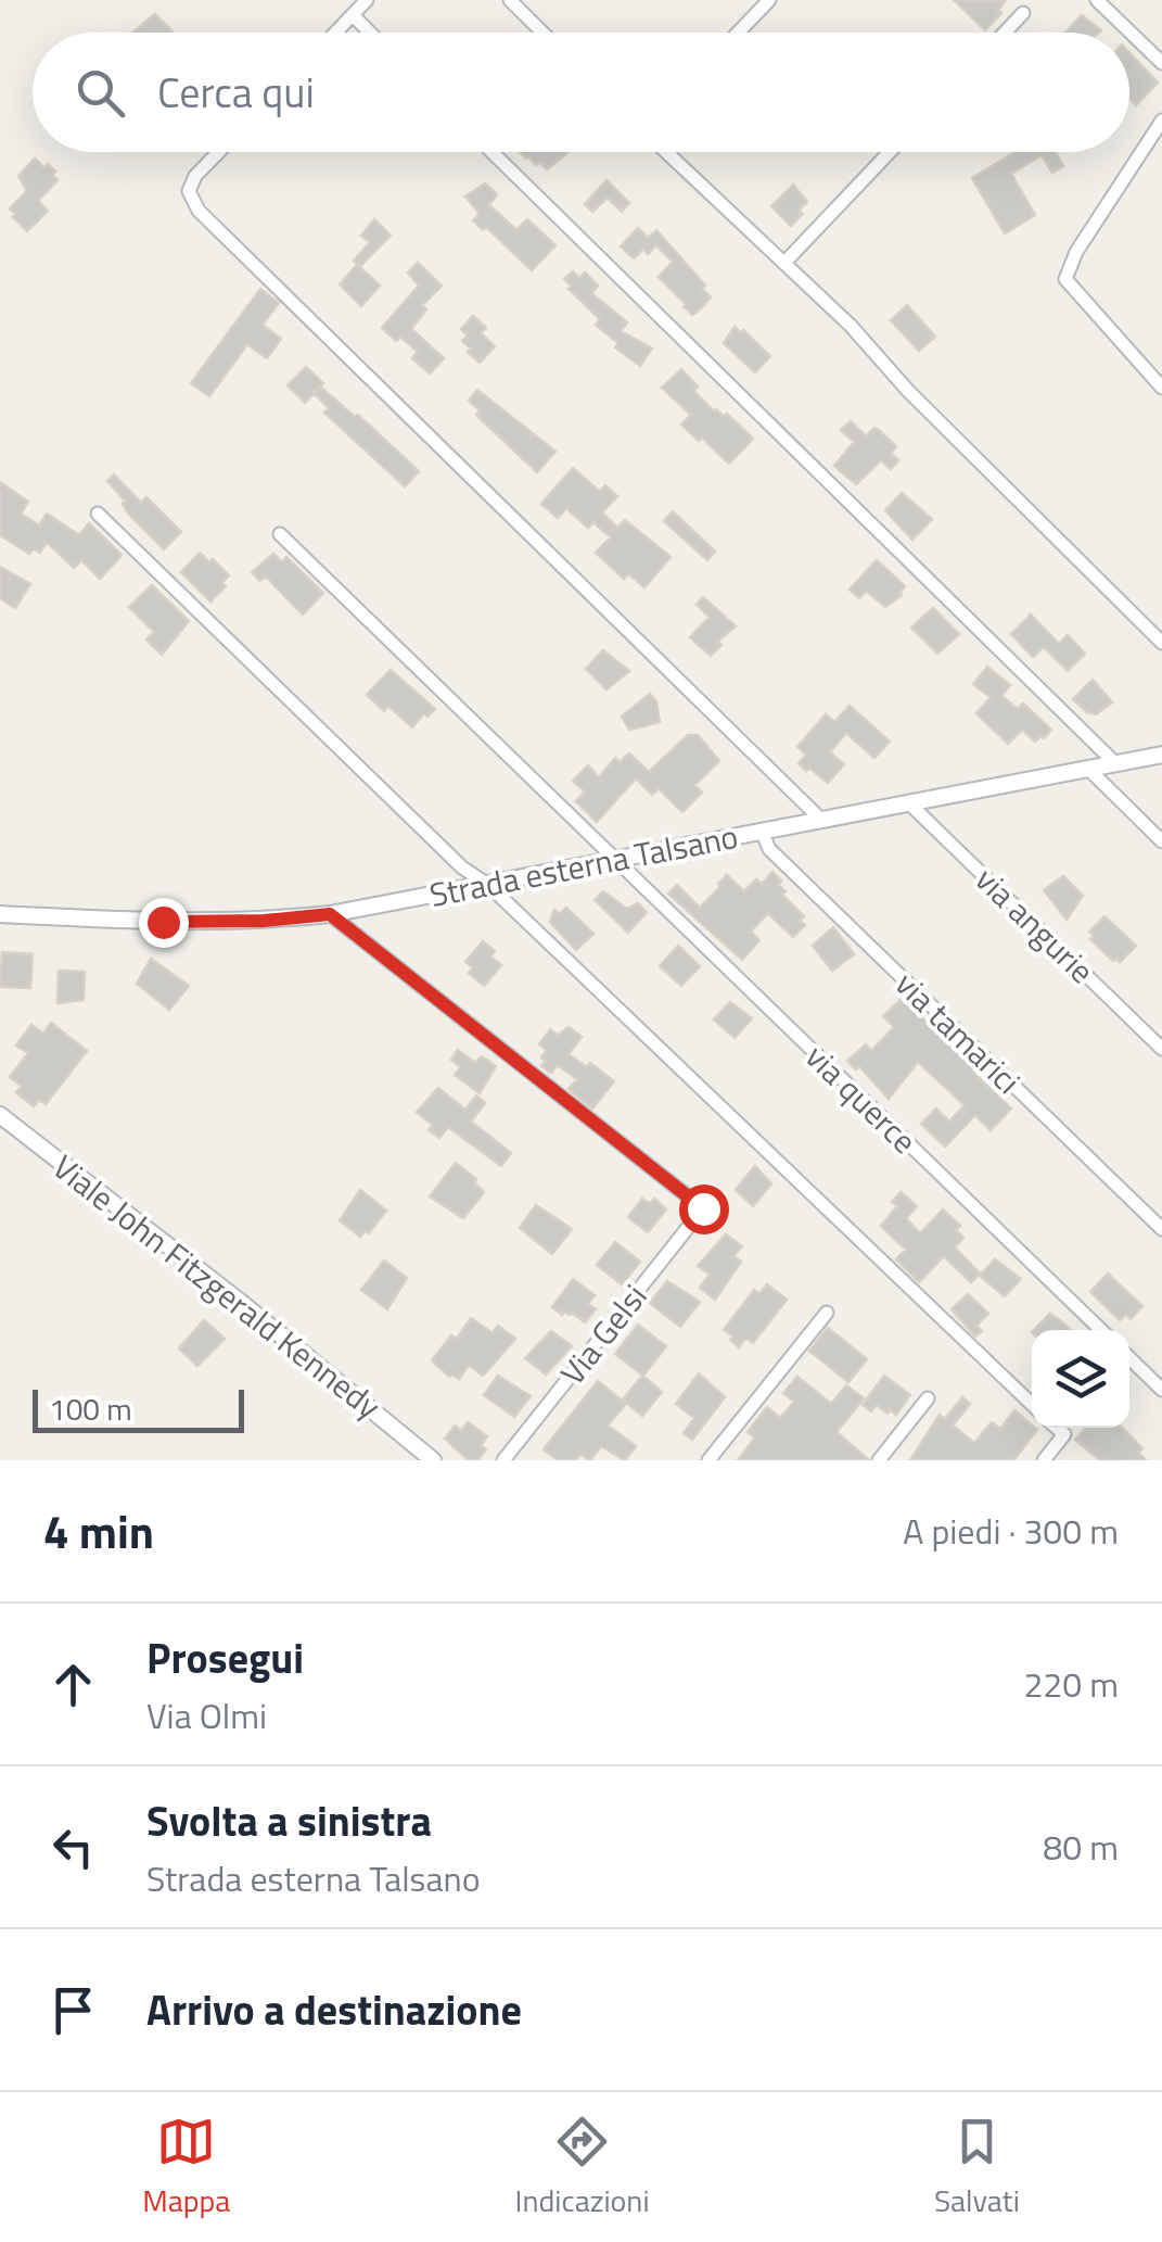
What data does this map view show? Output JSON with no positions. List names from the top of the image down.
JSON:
{
  "streets": {
    "street": [
      "Strada esterna Talsano",
      "via angurie",
      "via tamarici",
      "via querce",
      "Viale John Fitzgerald Kennedy",
      "Via Gelsi"
    ]
  },
  "crossings": [
    ["Strada esterna Talsano", "via angurie"],
    ["Strada esterna Talsano", "via tamarici"],
    ["Strada esterna Talsano", "via querce"],
    ["Strada esterna Talsano", "Via Gelsi"]
  ],
  "scale_bar": "100 m",
  "page": {
    "search": "Cerca qui",
    "scale": "100 m",
    "heading": ["4 min", "A piedi · 300 m"],
    "list": [
      ["Prosegui", "Via Olmi", "220 m"],
      ["Svolta a sinistra", "Strada esterna Talsano", "80 m"],
      "Arrivo a destinazione"
    ],
    "nav": ["Mappa", "Indicazioni", "Salvati"]
  }
}
